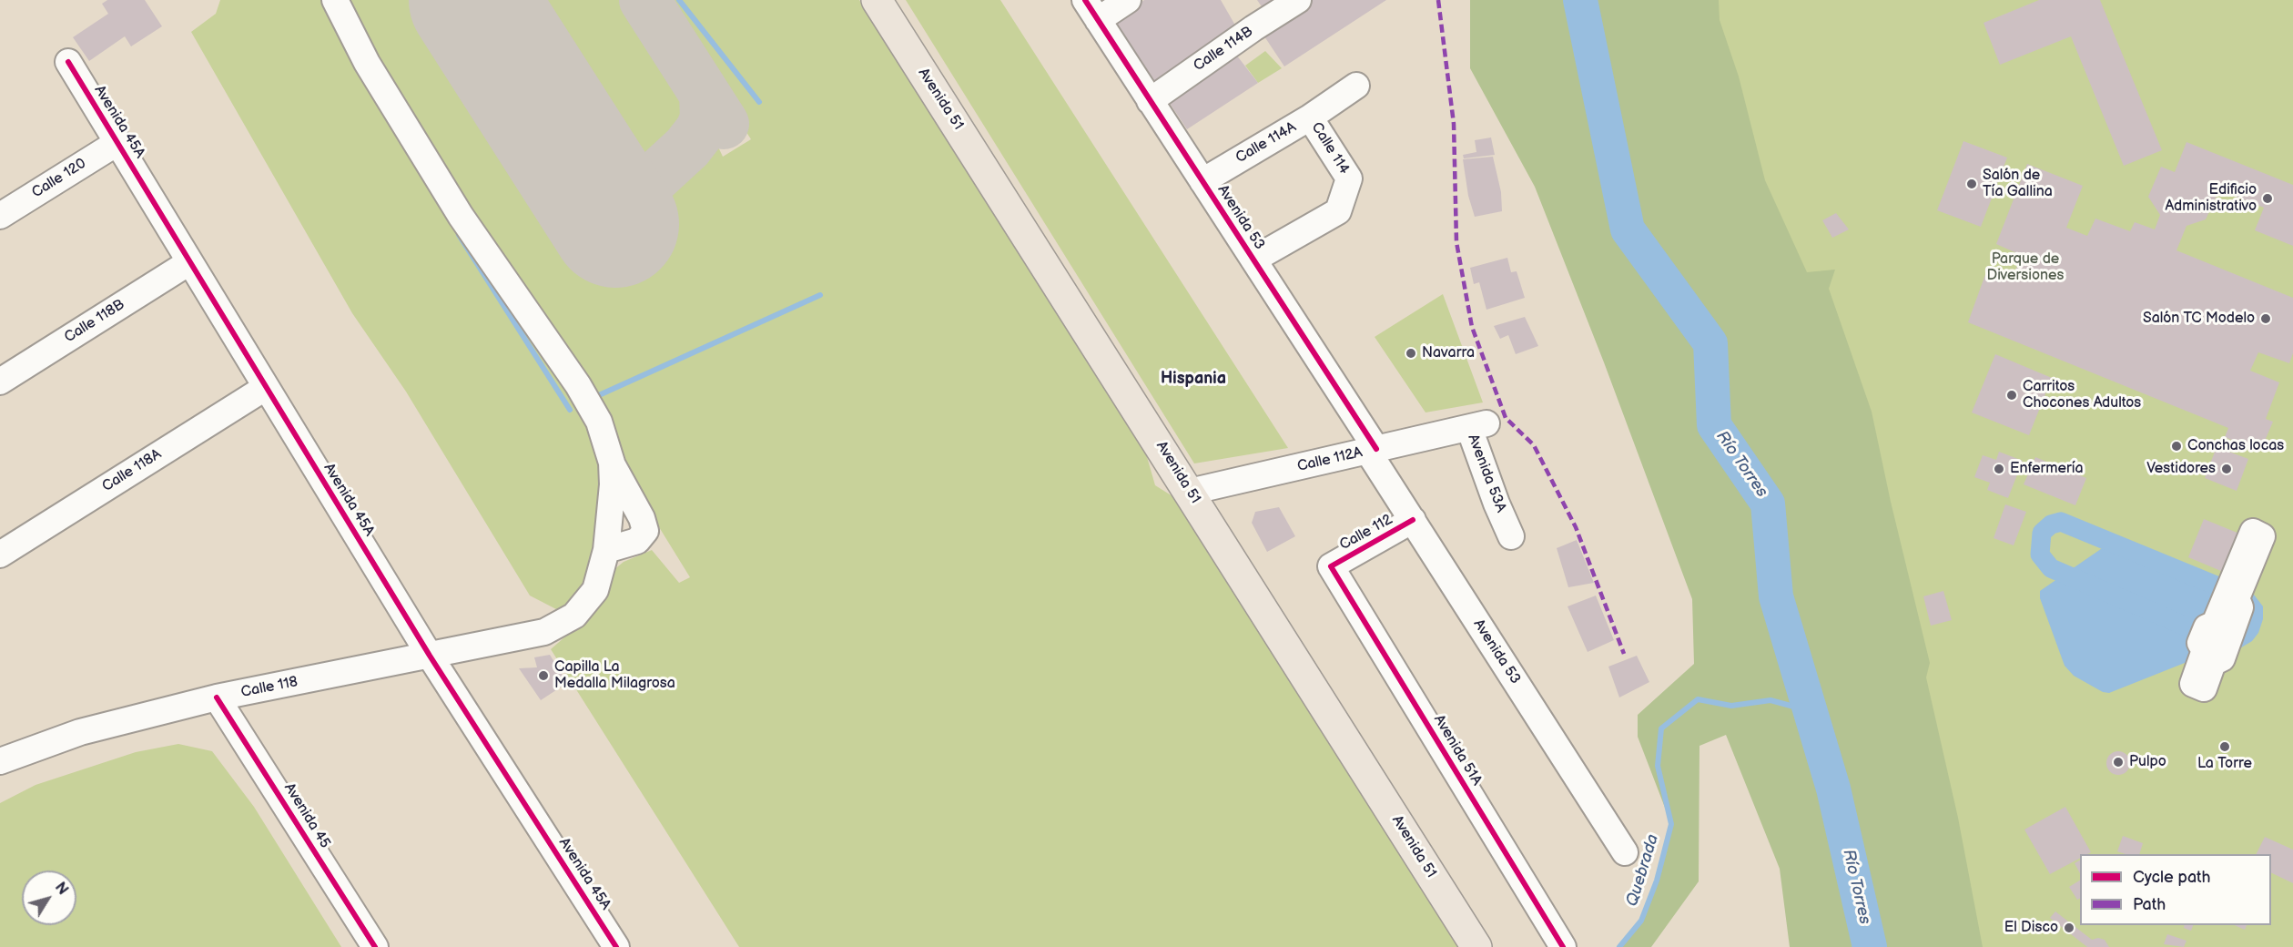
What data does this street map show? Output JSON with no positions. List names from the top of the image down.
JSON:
{
  "streets": {
    "main road": ["Avenida 51"],
    "street": [
      "Calle 114B",
      "Avenida 45A",
      "Calle 114A",
      "Calle 114",
      "Calle 120",
      "Avenida 53",
      "Calle 118B",
      "Calle 112A",
      "Calle 118A",
      "Avenida 53A",
      "Calle 112",
      "Calle 118",
      "Avenida 51A",
      "Avenida 45"
    ]
  },
  "crossings": [
    ["Calle 114B", "Avenida 53"],
    ["Avenida 51", "Calle 112A"],
    ["Avenida 45A", "Calle 120"],
    ["Avenida 45A", "Calle 118B"],
    ["Avenida 45A", "Calle 118A"],
    ["Avenida 45A", "Calle 118"],
    ["Calle 114A", "Calle 114"],
    ["Calle 114A", "Avenida 53"],
    ["Calle 114", "Avenida 53"],
    ["Avenida 53", "Calle 112A"],
    ["Avenida 53", "Calle 112"],
    ["Calle 112A", "Avenida 53A"],
    ["Calle 112", "Avenida 51A"],
    ["Calle 118", "Avenida 45"]
  ],
  "districts": ["Hispania"],
  "water": ["Río Torres", "Quebrada"],
  "parks": ["Parque de Diversiones"],
  "places": [
    "Salón de Tía Gallina",
    "Edificio Administrativo",
    "Salón TC Modelo",
    "Navarra",
    "Carritos Chocones Adultos",
    "Conchas locas",
    "Enfermería",
    "Vestidores",
    "Capilla La Medalla Milagrosa",
    "La Torre",
    "Pulpo",
    "El Disco"
  ],
  "legend": ["Cycle path", "Path"],
  "north": "top right"
}
